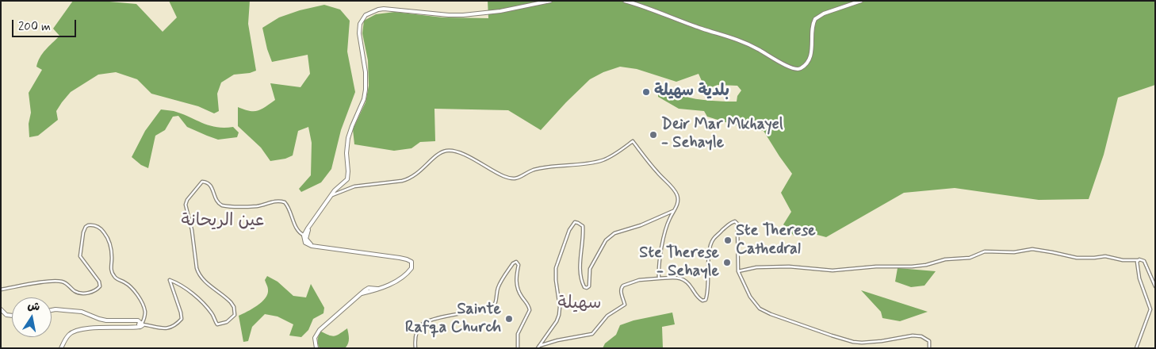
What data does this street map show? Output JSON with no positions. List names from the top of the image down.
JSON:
{
  "districts": ["عين الريحانة", "سهيلة"],
  "places": [
    "بلدية سهيلة",
    "Deir Mar Mkhayel - Sehayle",
    "Ste Therese Cathedral",
    "Ste Therese - Sehayle",
    "Sainte Rafqa Church"
  ],
  "scale_bar": "200 m",
  "north": "top"
}
